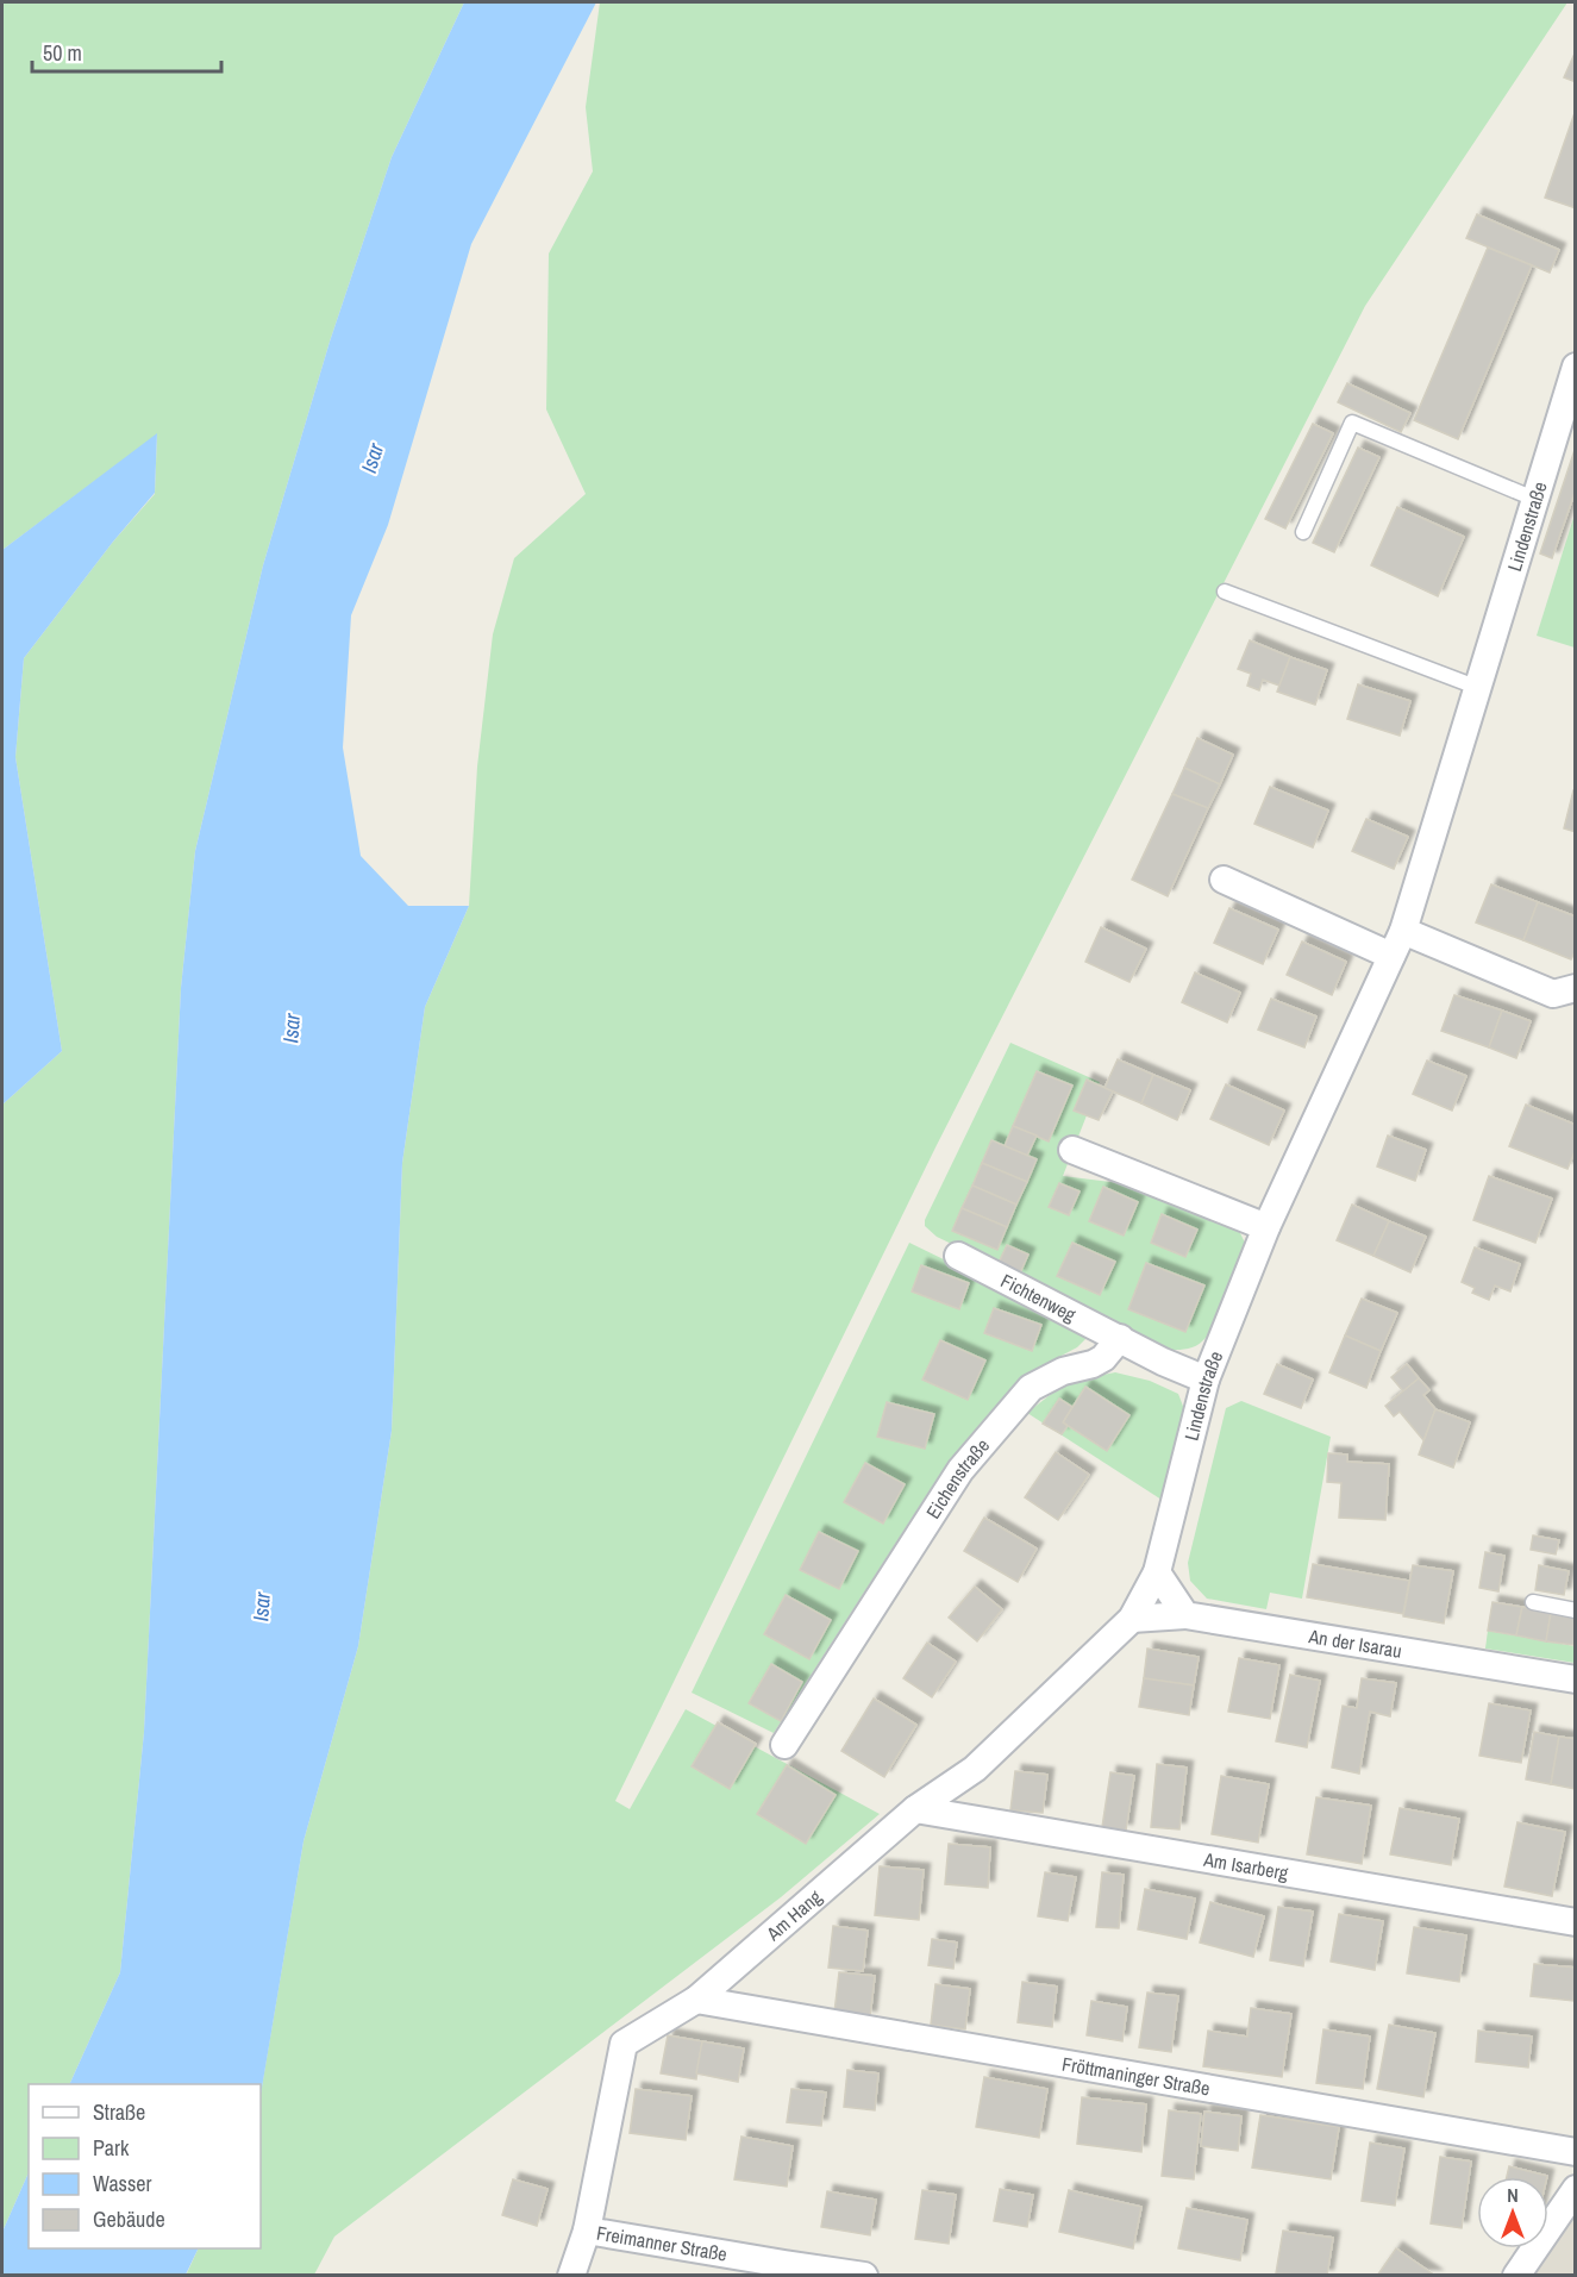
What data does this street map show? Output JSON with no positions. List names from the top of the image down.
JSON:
{
  "streets": {
    "street": [
      "Lindenstraße",
      "Fichtenweg",
      "Eichenstraße",
      "An der Isarau",
      "Am Isarberg",
      "Am Hang",
      "Fröttmaninger Straße",
      "Freimanner Straße"
    ]
  },
  "crossings": [
    ["Lindenstraße", "Am Hang"],
    ["Fichtenweg", "Eichenstraße"],
    ["Am Isarberg", "Am Hang"],
    ["Am Hang", "Fröttmaninger Straße"],
    ["Am Hang", "Freimanner Straße"]
  ],
  "water": ["Isar"],
  "legend": [
    "Straße",
    "Park",
    "Wasser",
    "Gebäude"
  ],
  "scale_bar": "50 m",
  "north": "top"
}
